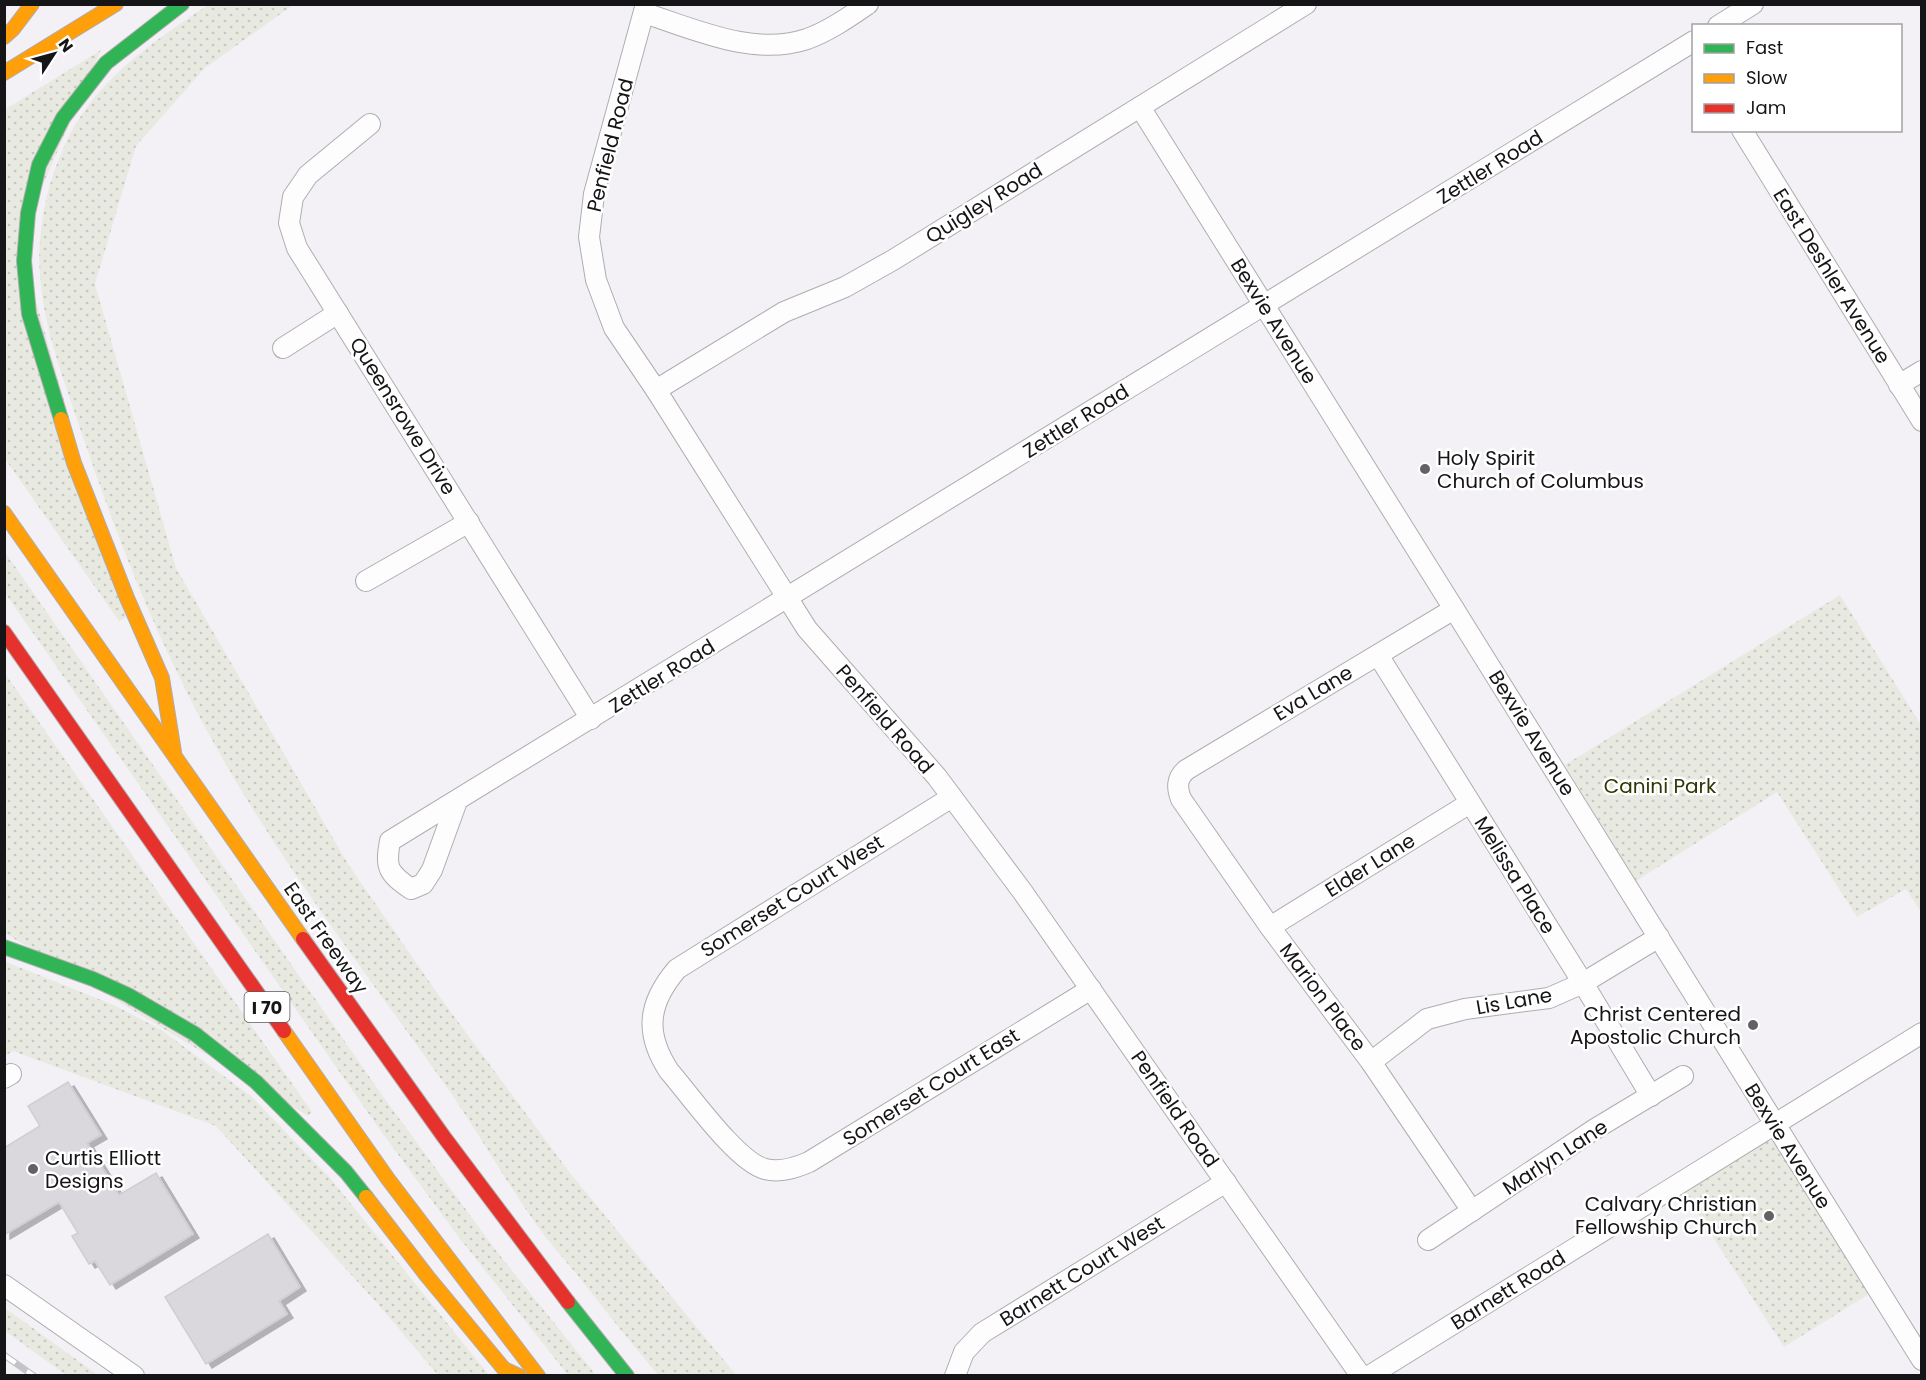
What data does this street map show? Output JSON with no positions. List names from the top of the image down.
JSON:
{
  "streets": {
    "main road": ["East Freeway", "I 70"],
    "street": [
      "Penfield Road",
      "Zettler Road",
      "Quigley Road",
      "East Deshler Avenue",
      "Bexvie Avenue",
      "Queensrowe Drive",
      "Eva Lane",
      "Elder Lane",
      "Melissa Place",
      "Somerset Court West",
      "Marion Place",
      "Lis Lane",
      "Somerset Court East",
      "Marlyn Lane",
      "Barnett Court West",
      "Barnett Road"
    ]
  },
  "crossings": [
    ["Penfield Road", "Zettler Road"],
    ["Penfield Road", "Quigley Road"],
    ["Penfield Road", "Somerset Court West"],
    ["Penfield Road", "Somerset Court East"],
    ["Penfield Road", "Barnett Court West"],
    ["Zettler Road", "Bexvie Avenue"],
    ["Zettler Road", "Queensrowe Drive"],
    ["Quigley Road", "Bexvie Avenue"],
    ["Bexvie Avenue", "Eva Lane"],
    ["Bexvie Avenue", "Lis Lane"],
    ["Bexvie Avenue", "Barnett Road"],
    ["Eva Lane", "Melissa Place"],
    ["Eva Lane", "Marion Place"],
    ["Elder Lane", "Melissa Place"],
    ["Elder Lane", "Marion Place"],
    ["Melissa Place", "Lis Lane"],
    ["Melissa Place", "Marlyn Lane"],
    ["Somerset Court West", "Somerset Court East"],
    ["Marion Place", "Lis Lane"],
    ["Marion Place", "Marlyn Lane"]
  ],
  "parks": ["Canini Park"],
  "places": [
    "Holy Spirit Church of Columbus",
    "Christ Centered Apostolic Church",
    "Curtis Elliott Designs",
    "Calvary Christian Fellowship Church"
  ],
  "legend": ["Fast", "Slow", "Jam"],
  "north": "top right"
}
